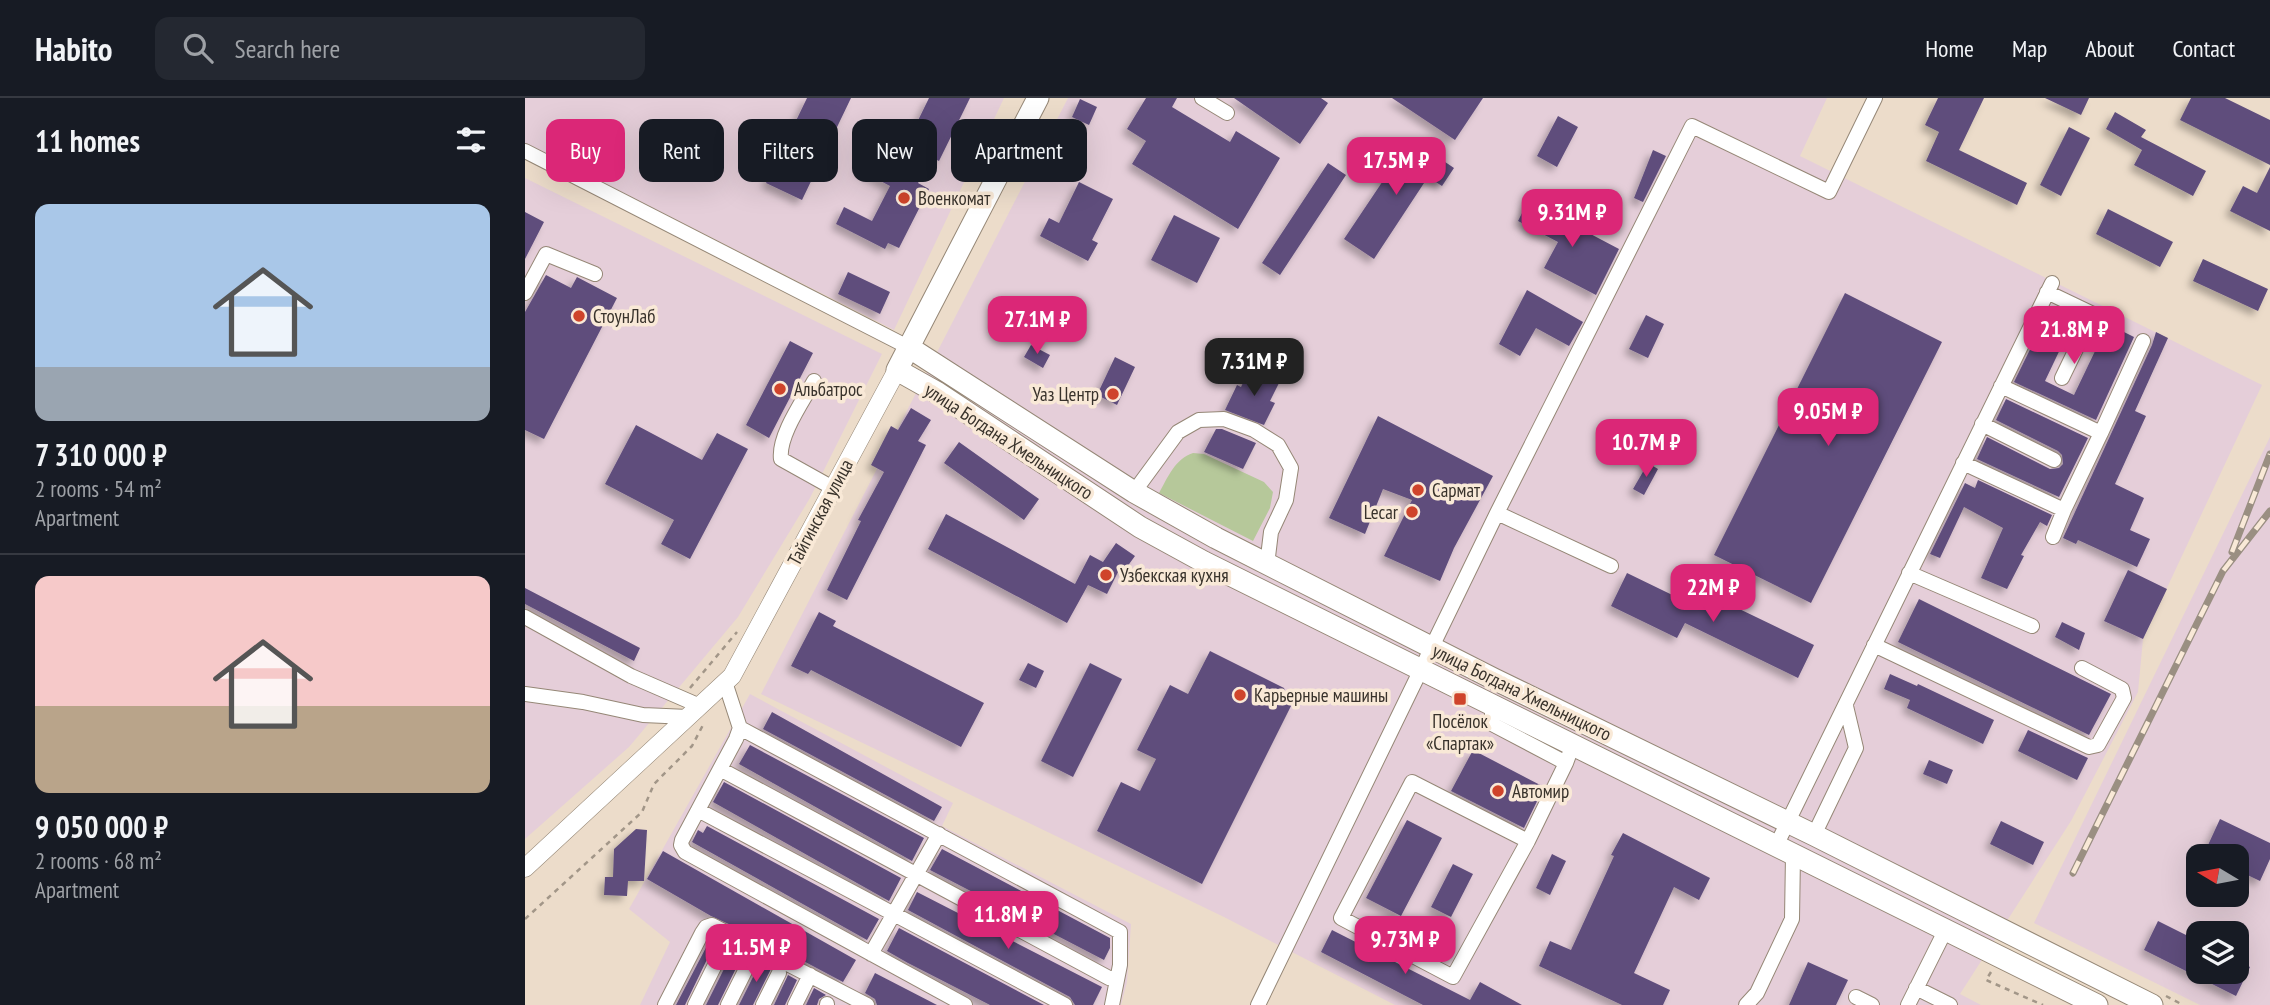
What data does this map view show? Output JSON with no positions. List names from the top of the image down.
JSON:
{
  "streets": {
    "highway": ["улица Богдана Хмельницкого", "Тайгинская улица"]
  },
  "crossings": [
    ["улица Богдана Хмельницкого", "Тайгинская улица"]
  ],
  "places": {
    "other": [
      "Военкомат",
      "СтоунЛаб",
      "Альбатрос",
      "Уаз Центр",
      "Сармат",
      "Lecar",
      "Узбекская кухня",
      "Карьерные машины",
      "Автомир"
    ],
    "transit": ["Посёлок «Спартак»"]
  },
  "north": "left",
  "page": {
    "header": "Habito",
    "search": "Search here",
    "nav": [
      "Home",
      "Map",
      "About",
      "Contact"
    ],
    "heading": "11 homes",
    "chip": [
      "Buy",
      "Rent",
      "Filters",
      "New",
      "Apartment"
    ],
    "price": [
      "17.5M ₽",
      "9.31M ₽",
      "27.1M ₽",
      "21.8M ₽",
      "7.31M ₽",
      "9.05M ₽",
      "10.7M ₽",
      "22M ₽",
      "11.8M ₽",
      "9.73M ₽",
      "11.5M ₽"
    ],
    "list": [
      {
        "name": "7 310 000 ₽",
        "note": "2 rooms · 54 m² · Apartment"
      },
      {
        "name": "9 050 000 ₽",
        "note": "2 rooms · 68 m² · Apartment"
      }
    ]
  }
}
